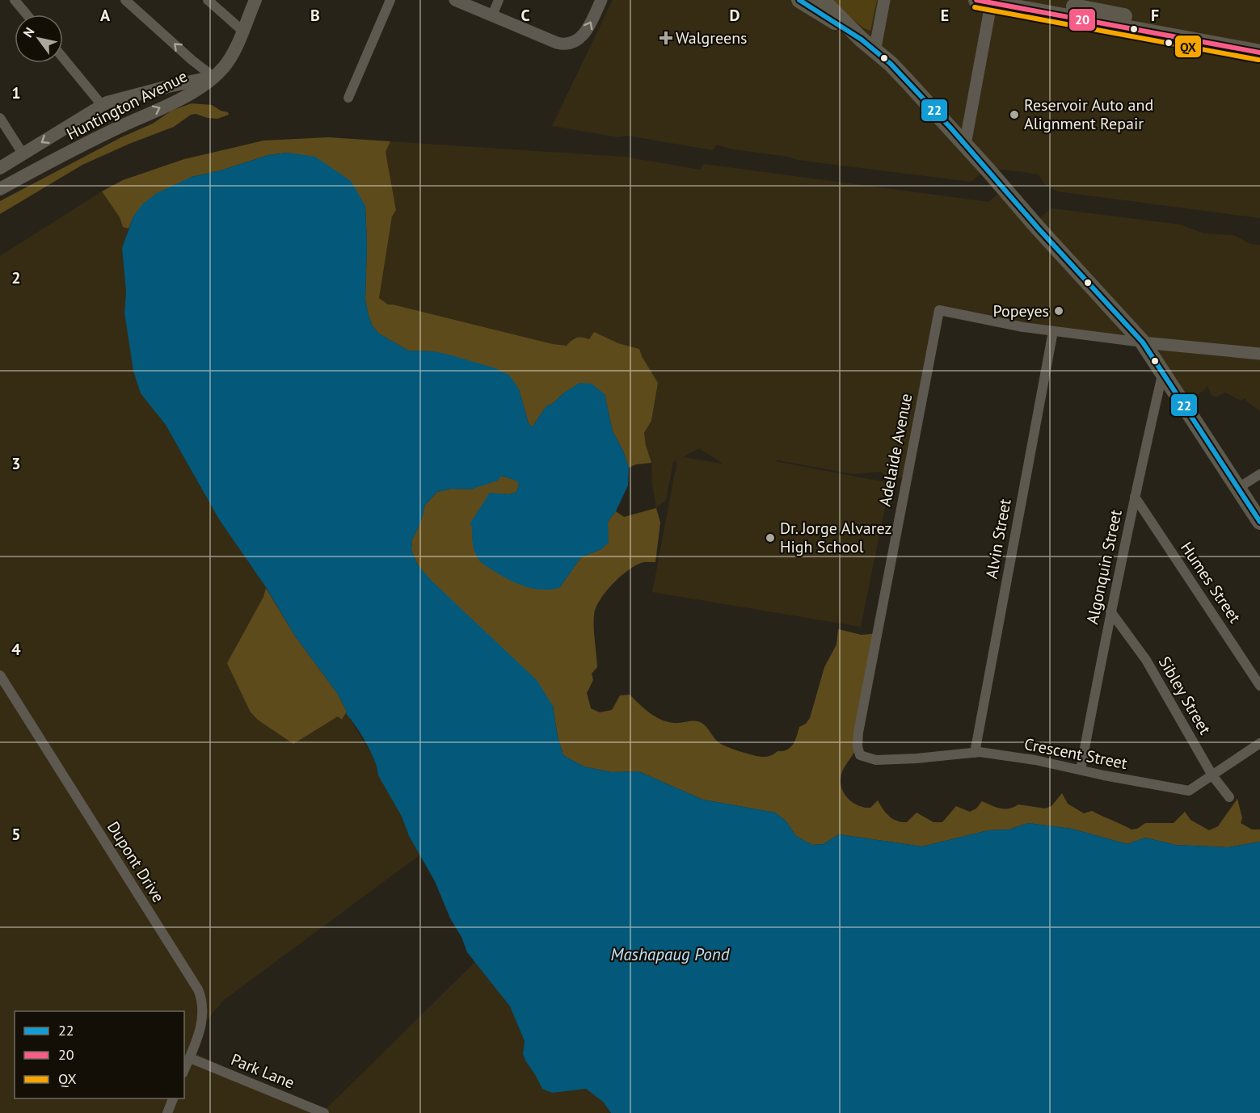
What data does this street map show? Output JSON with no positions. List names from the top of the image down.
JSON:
{
  "streets": {
    "main road": ["Huntington Avenue"],
    "street": [
      "Adelaide Avenue",
      "Alvin Street",
      "Algonquin Street",
      "Humes Street",
      "Sibley Street",
      "Crescent Street",
      "Dupont Drive",
      "Park Lane"
    ]
  },
  "crossings": [
    ["Adelaide Avenue", "Alvin Street"],
    ["Adelaide Avenue", "Crescent Street"],
    ["Alvin Street", "Crescent Street"],
    ["Algonquin Street", "Humes Street"],
    ["Algonquin Street", "Sibley Street"],
    ["Algonquin Street", "Crescent Street"],
    ["Sibley Street", "Crescent Street"],
    ["Dupont Drive", "Park Lane"]
  ],
  "water": ["Mashapaug Pond"],
  "places": {
    "health": ["Walgreens"],
    "other": ["Reservoir Auto and Alignment Repair", "Popeyes", "Dr. Jorge Alvarez High School"]
  },
  "lines": ["transit line 22", "transit line 20", "transit line QX"],
  "legend": ["22", "20", "QX"],
  "north": "top left",
  "grid": {
    "columns": [
      "A",
      "B",
      "C",
      "D",
      "E",
      "F"
    ],
    "rows": [
      "1",
      "2",
      "3",
      "4",
      "5"
    ]
  }
}
